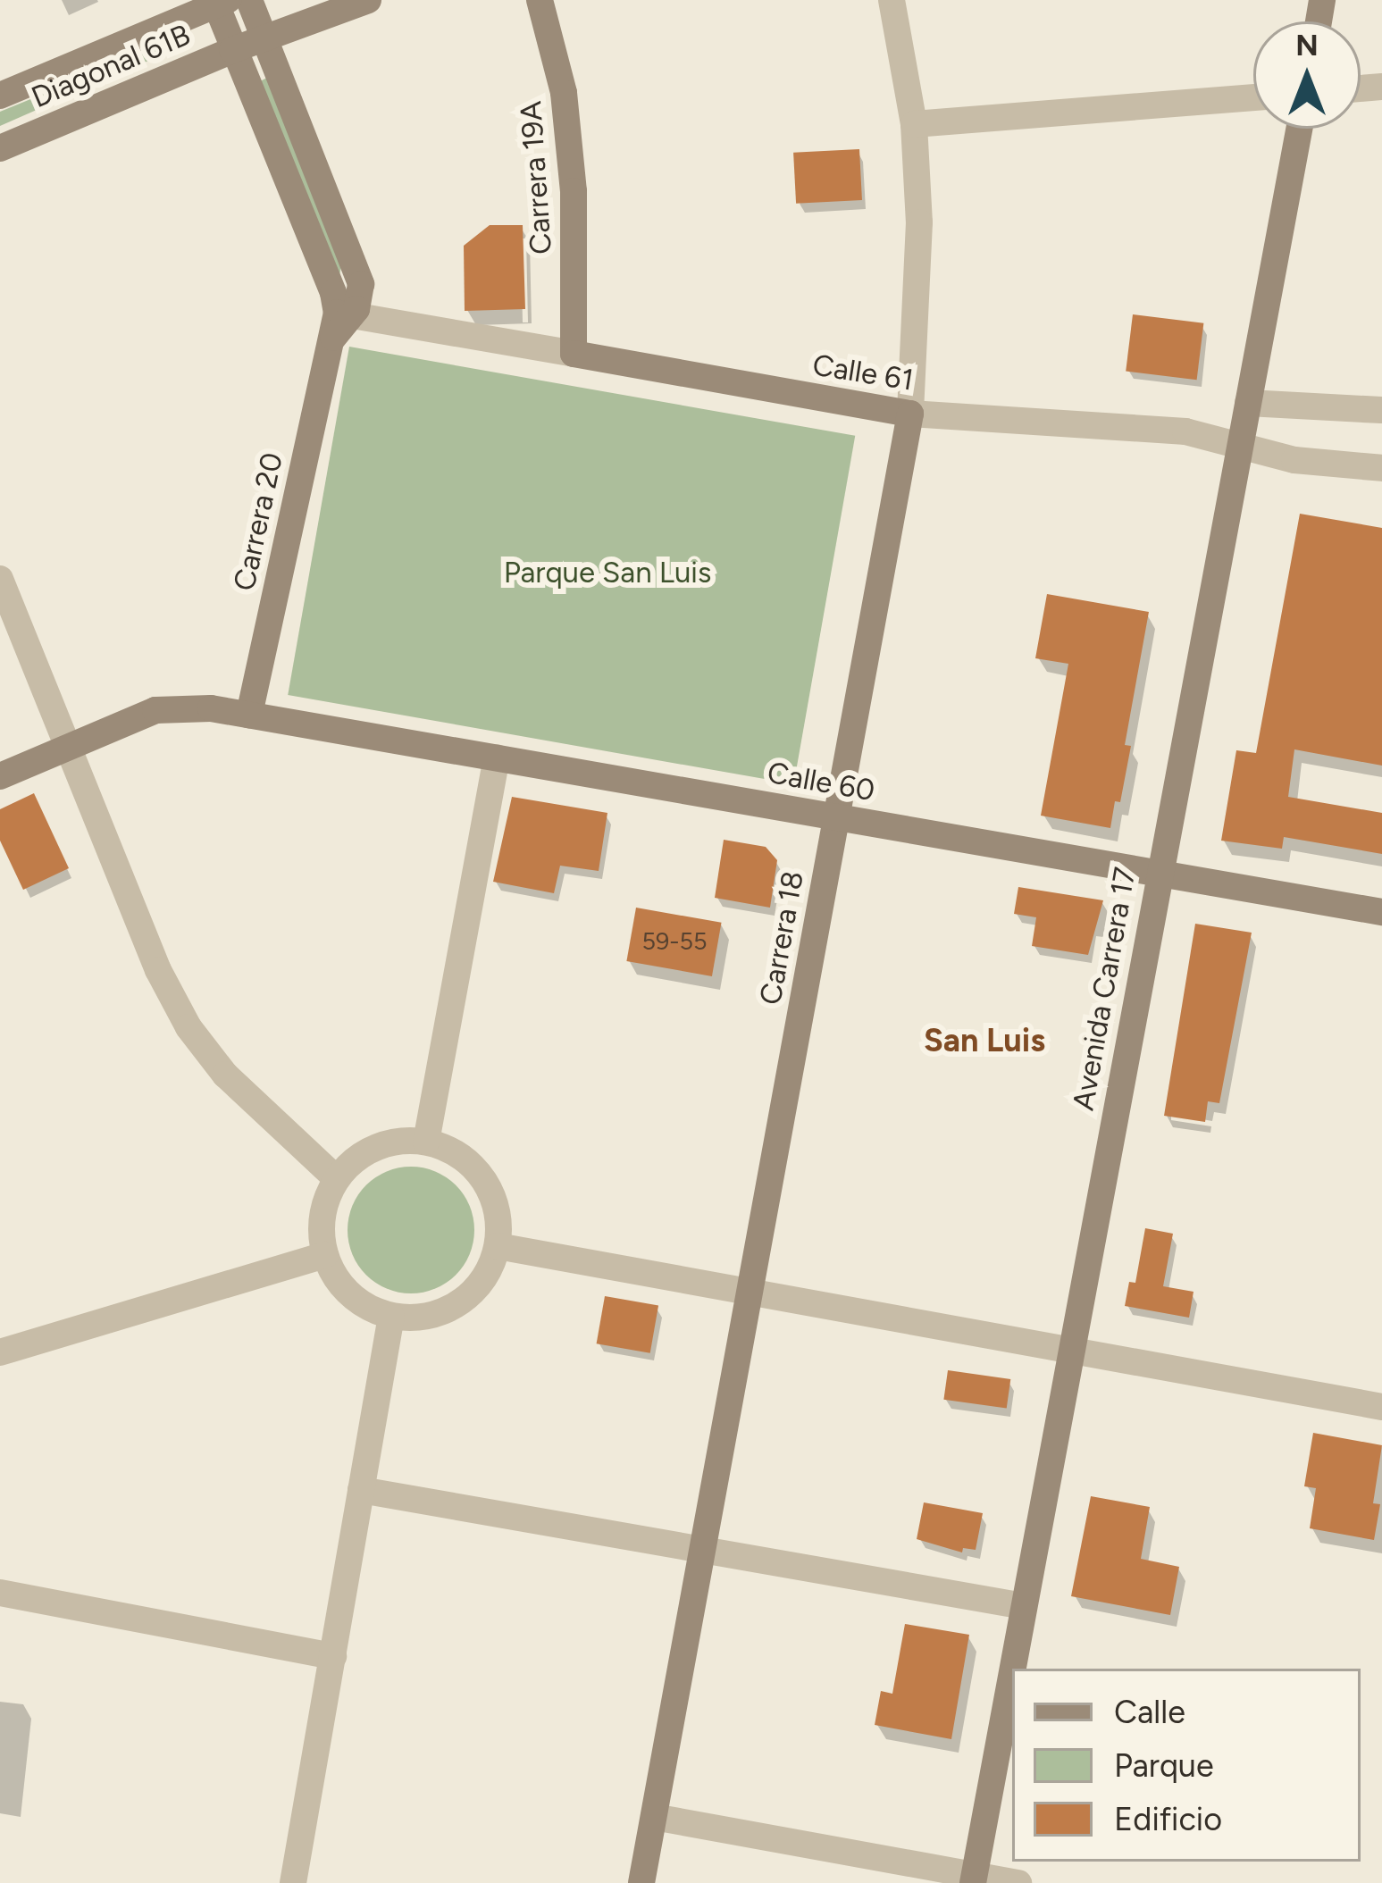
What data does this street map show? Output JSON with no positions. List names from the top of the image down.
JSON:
{
  "streets": {
    "street": [
      "Diagonal 61B",
      "Carrera 19A",
      "Calle 61",
      "Carrera 20",
      "Calle 60",
      "Carrera 18",
      "Avenida Carrera 17"
    ]
  },
  "crossings": [
    ["Diagonal 61B", "Carrera 20"],
    ["Carrera 19A", "Calle 61"],
    ["Calle 61", "Carrera 20"],
    ["Calle 61", "Carrera 18"],
    ["Calle 61", "Avenida Carrera 17"],
    ["Carrera 20", "Calle 60"],
    ["Calle 60", "Carrera 18"],
    ["Calle 60", "Avenida Carrera 17"]
  ],
  "districts": ["San Luis"],
  "parks": ["Parque San Luis"],
  "house_numbers": ["59-55"],
  "legend": ["Calle", "Parque", "Edificio"],
  "north": "top"
}
